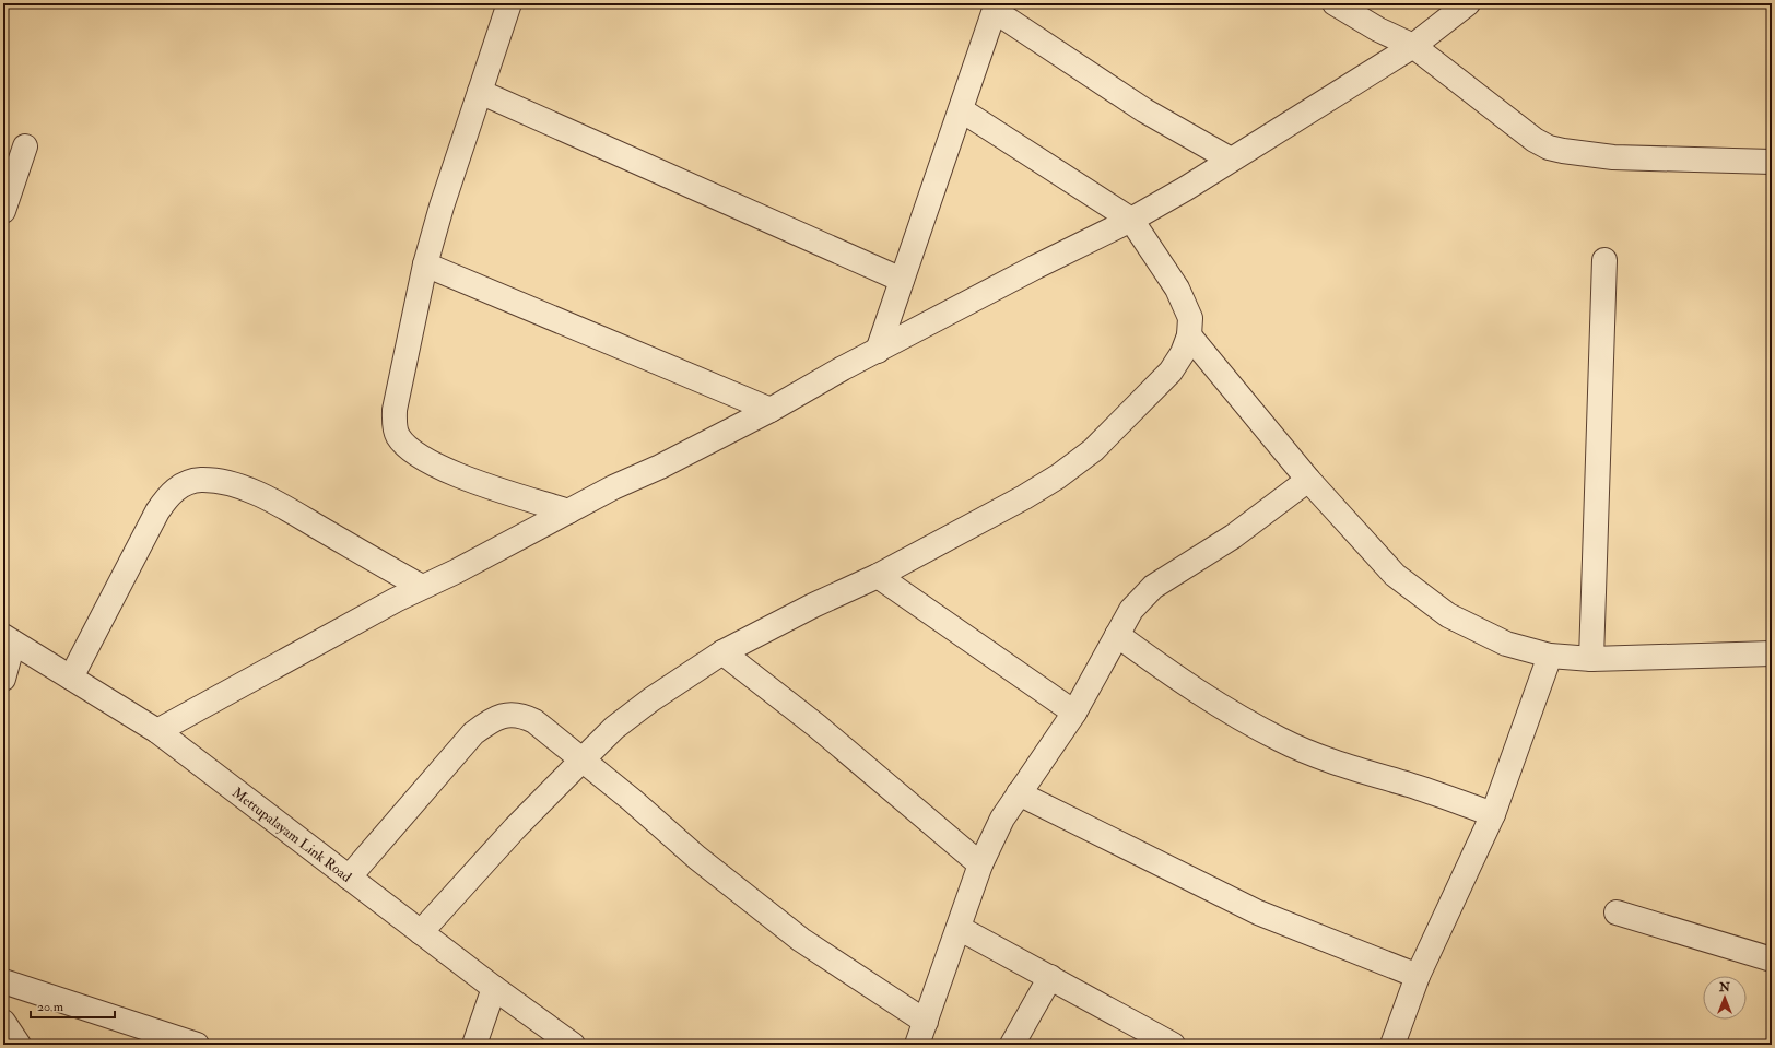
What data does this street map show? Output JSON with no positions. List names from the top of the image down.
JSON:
{
  "streets": {
    "street": ["Mettupalayam Link Road"]
  },
  "scale_bar": "20 m",
  "north": "top"
}
